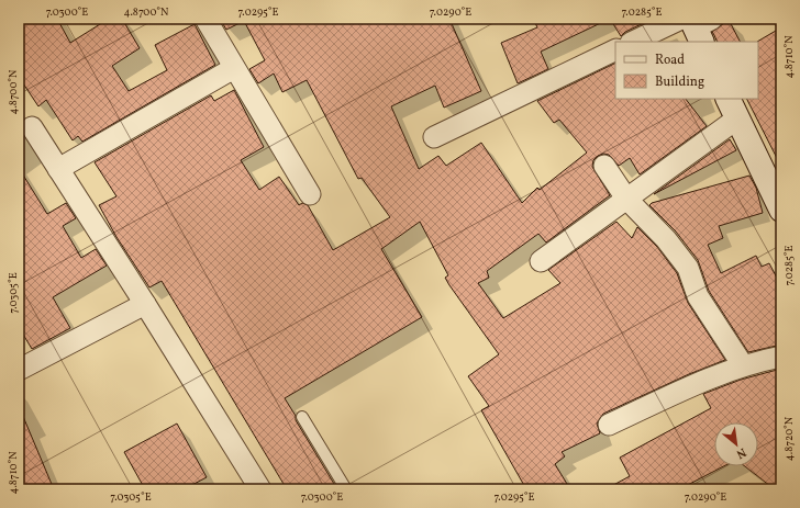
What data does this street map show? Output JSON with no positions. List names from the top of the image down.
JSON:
{
  "legend": ["Road", "Building"],
  "north": "bottom right",
  "coordinates": [
    "7.0300°E",
    "4.8700°N",
    "7.0295°E",
    "7.0290°E",
    "7.0285°E",
    "4.8710°N",
    "7.0305°E",
    "4.8720°N"
  ]
}
